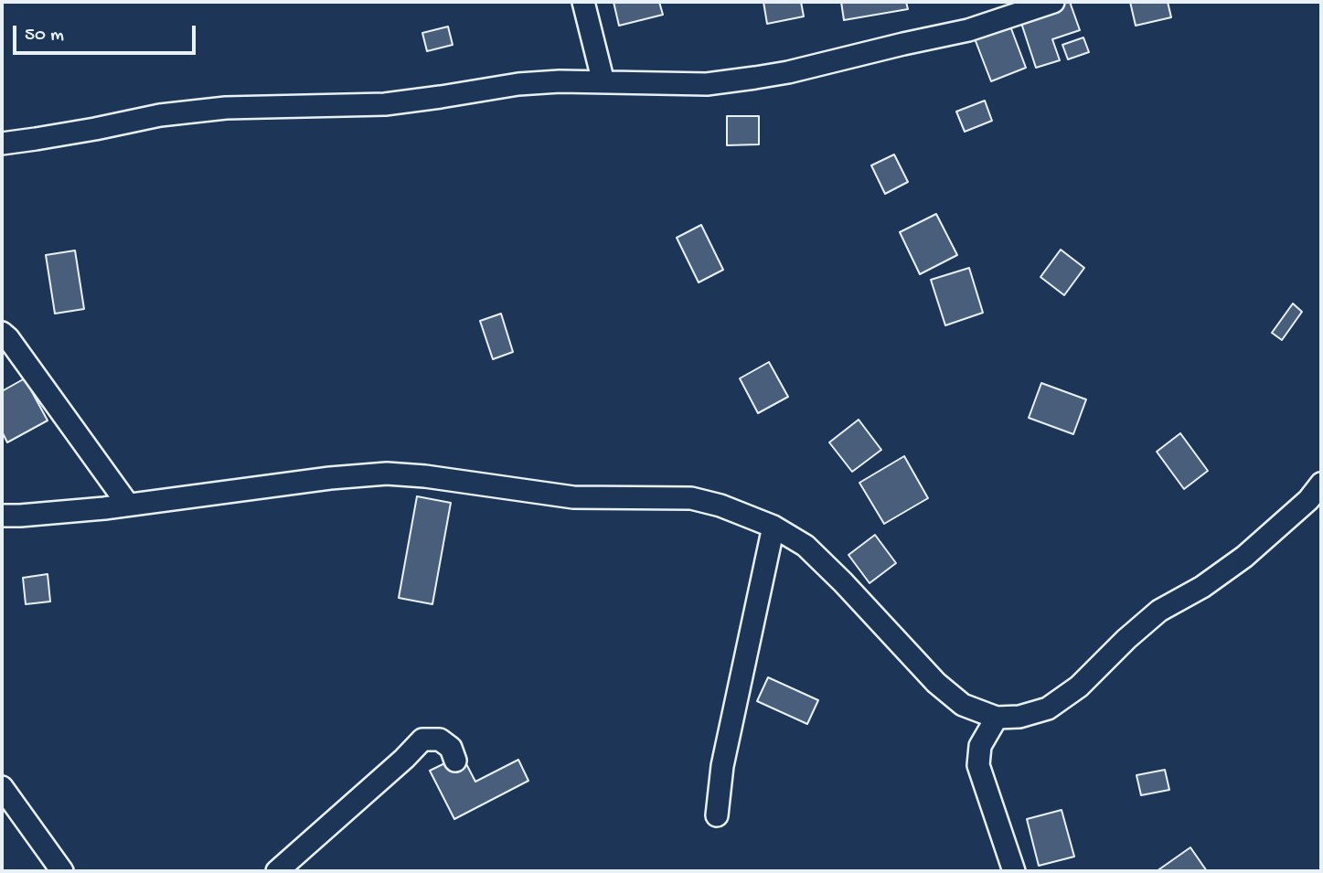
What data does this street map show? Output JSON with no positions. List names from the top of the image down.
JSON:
{
  "scale_bar": "50 m"
}
